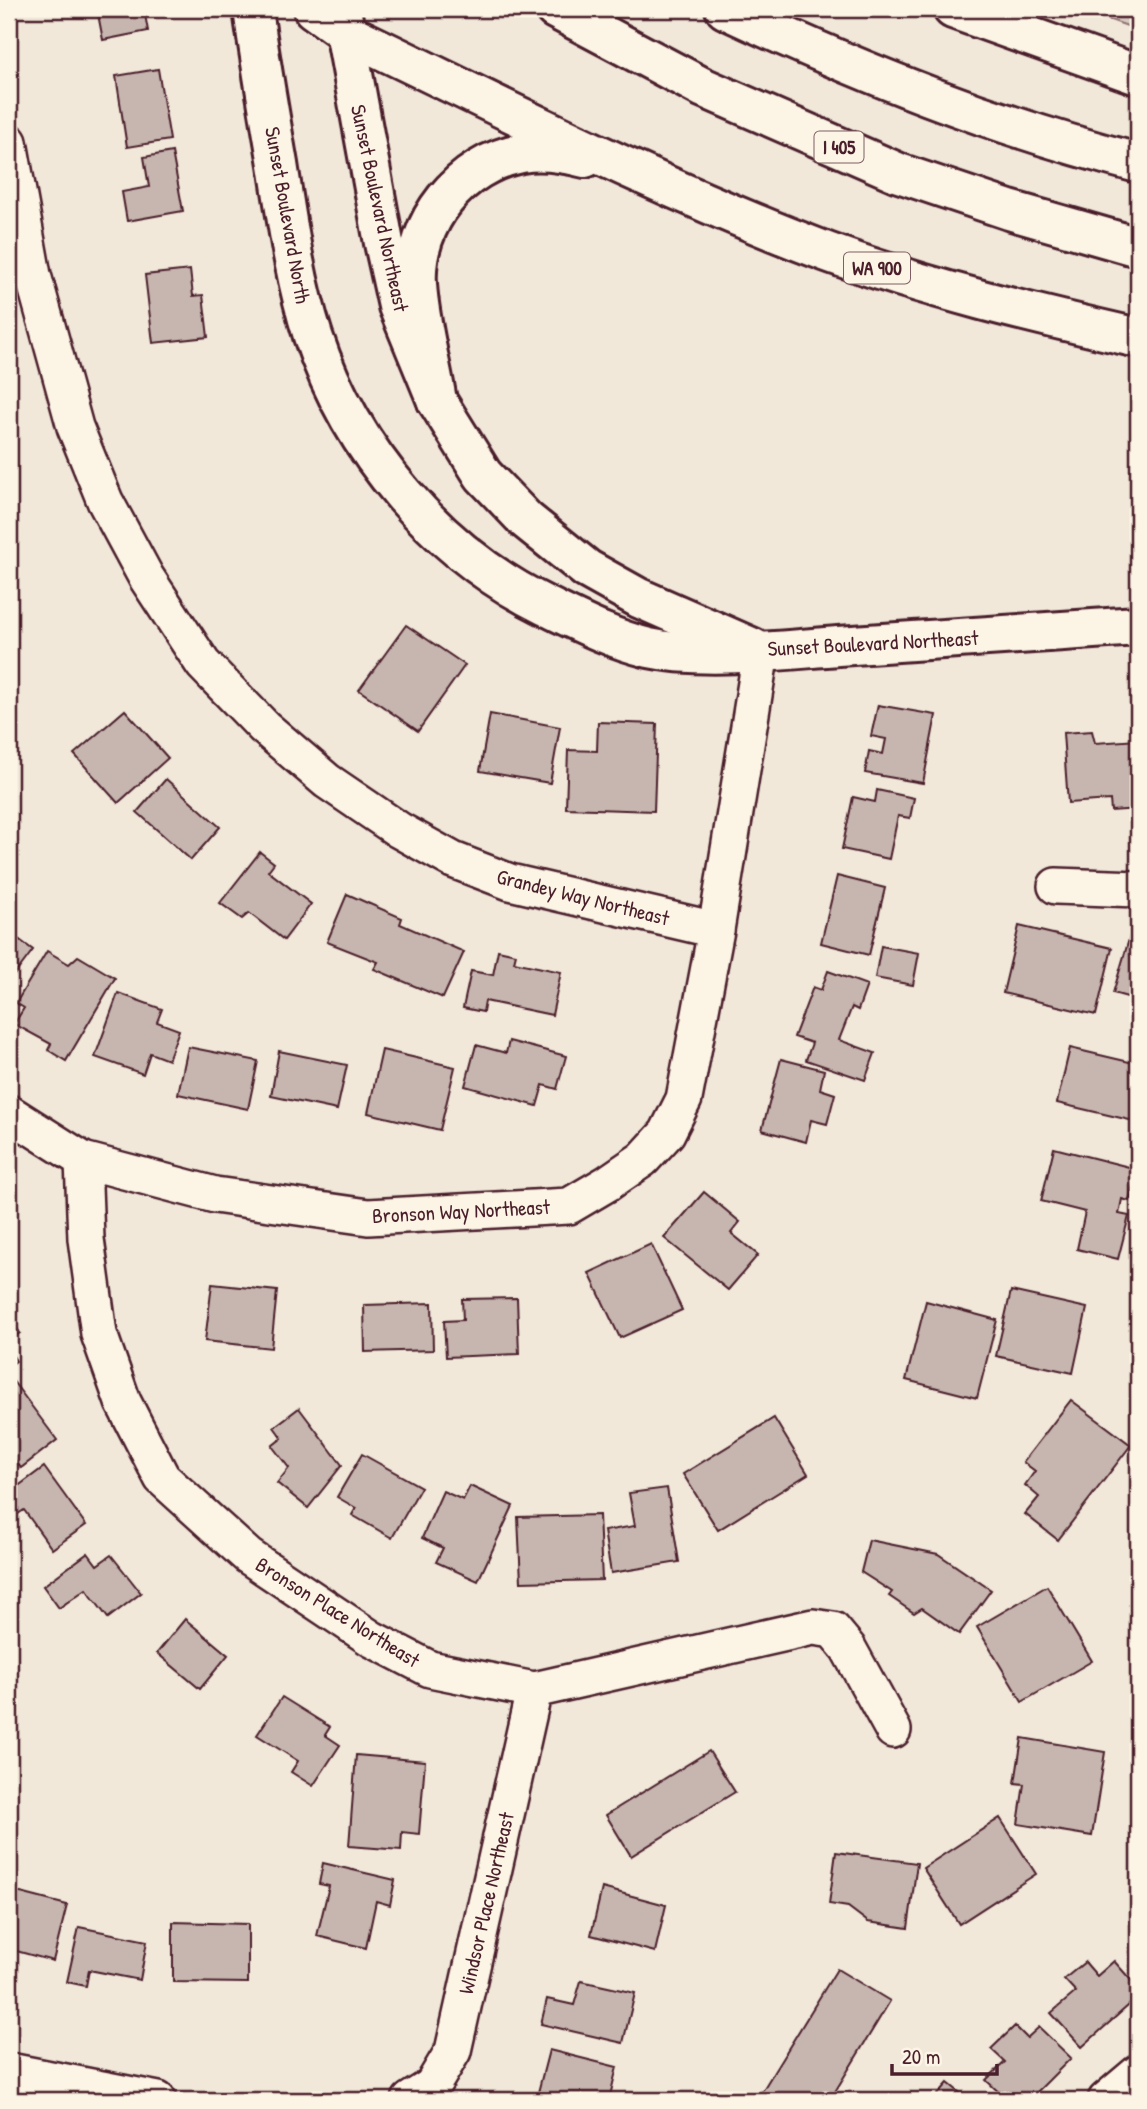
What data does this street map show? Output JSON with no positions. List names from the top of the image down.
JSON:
{
  "streets": {
    "main road": [
      "I 405",
      "Sunset Boulevard Northeast",
      "Sunset Boulevard North",
      "WA 900"
    ],
    "street": [
      "Grandey Way Northeast",
      "Bronson Way Northeast",
      "Bronson Place Northeast",
      "Windsor Place Northeast"
    ]
  },
  "crossings": [
    ["Sunset Boulevard Northeast", "Sunset Boulevard North"],
    ["Sunset Boulevard Northeast", "WA 900"],
    ["Sunset Boulevard Northeast", "Bronson Way Northeast"],
    ["Sunset Boulevard North", "Bronson Way Northeast"],
    ["Grandey Way Northeast", "Bronson Way Northeast"],
    ["Bronson Way Northeast", "Bronson Place Northeast"],
    ["Bronson Place Northeast", "Windsor Place Northeast"]
  ],
  "scale_bar": "20 m"
}
